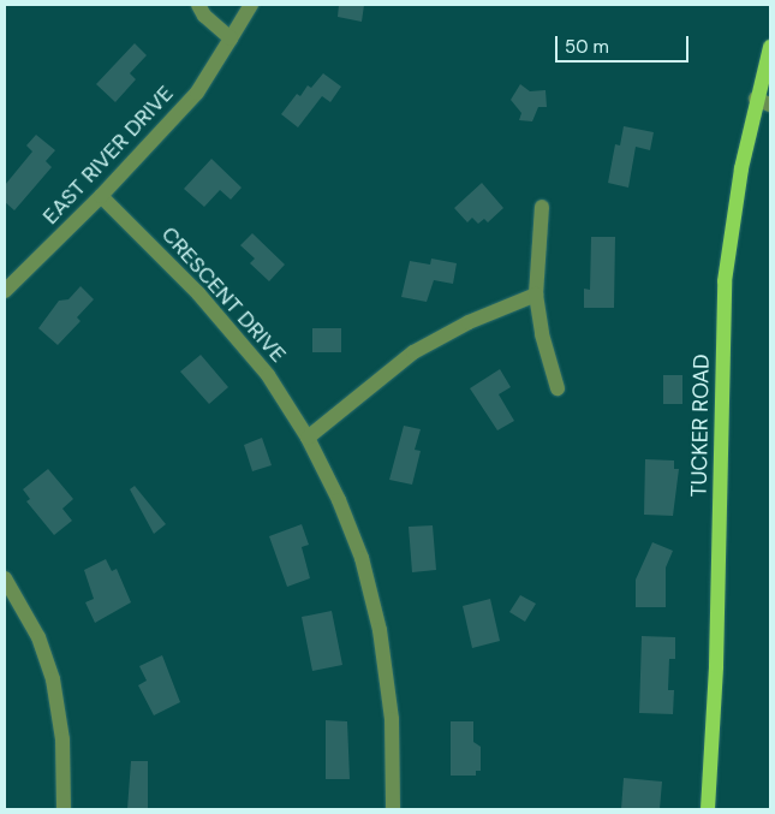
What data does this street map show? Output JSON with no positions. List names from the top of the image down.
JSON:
{
  "streets": {
    "main road": ["TUCKER ROAD"],
    "street": ["EAST RIVER DRIVE", "CRESCENT DRIVE"]
  },
  "crossings": [
    ["EAST RIVER DRIVE", "CRESCENT DRIVE"]
  ],
  "scale_bar": "50 m"
}
